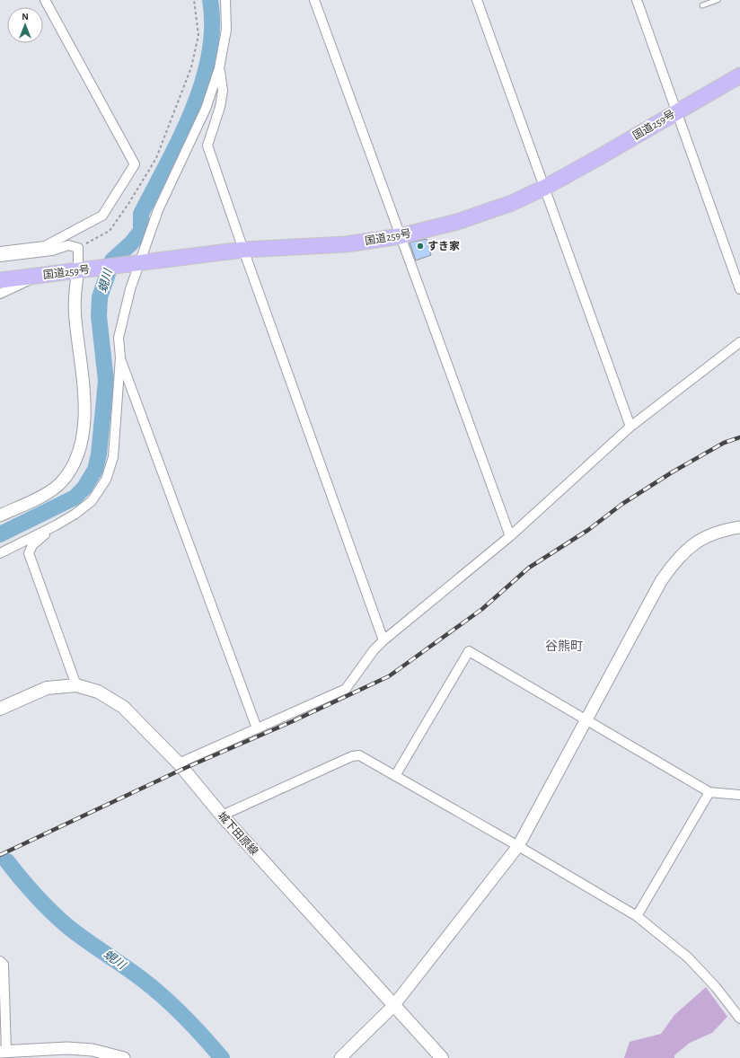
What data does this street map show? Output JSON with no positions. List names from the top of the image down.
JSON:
{
  "streets": {
    "highway": ["国道259号"],
    "main road": ["城下田原線"]
  },
  "districts": ["谷熊町"],
  "water": ["蜆川"],
  "places": ["すき家"],
  "north": "top"
}
